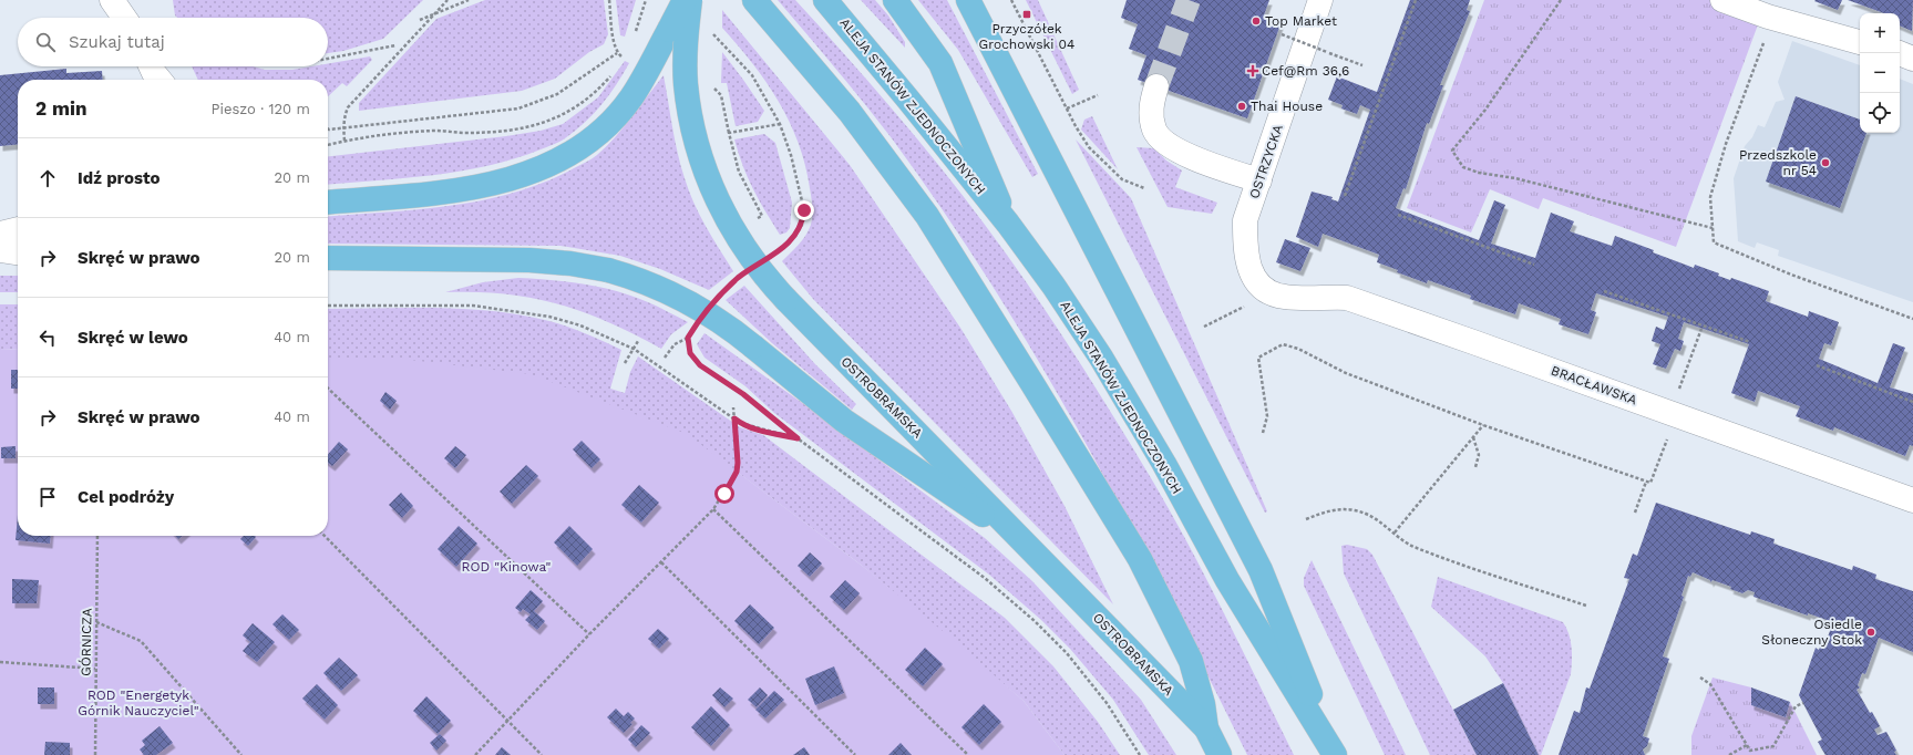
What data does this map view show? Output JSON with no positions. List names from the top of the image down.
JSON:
{
  "streets": {
    "main road": ["ALEJA STANÓW ZJEDNOCZONYCH", "OSTROBRAMSKA"],
    "street": ["OSTRZYCKA", "BRACŁAWSKA"],
    "path": ["GÓRNICZA"]
  },
  "crossings": [
    ["OSTRZYCKA", "BRACŁAWSKA"]
  ],
  "parks": ["ROD \"Kinowa\"", "ROD \"Energetyk Górnik Nauczyciel\""],
  "places": {
    "transit": ["Przyczółek Grochowski 04"],
    "other": [
      "Top Market",
      "Thai House",
      "Przedszkole nr 54",
      "Osiedle Słoneczny Stok"
    ],
    "health": ["Cef@Rm 36,6"]
  },
  "page": {
    "map_buttons": ["+", "−"],
    "search": "Szukaj tutaj",
    "heading": ["2 min", "Pieszo · 120 m"],
    "list": [
      ["Idź prosto", "20 m"],
      ["Skręć w prawo", "20 m"],
      ["Skręć w lewo", "40 m"],
      ["Skręć w prawo", "40 m"],
      "Cel podróży"
    ]
  }
}
